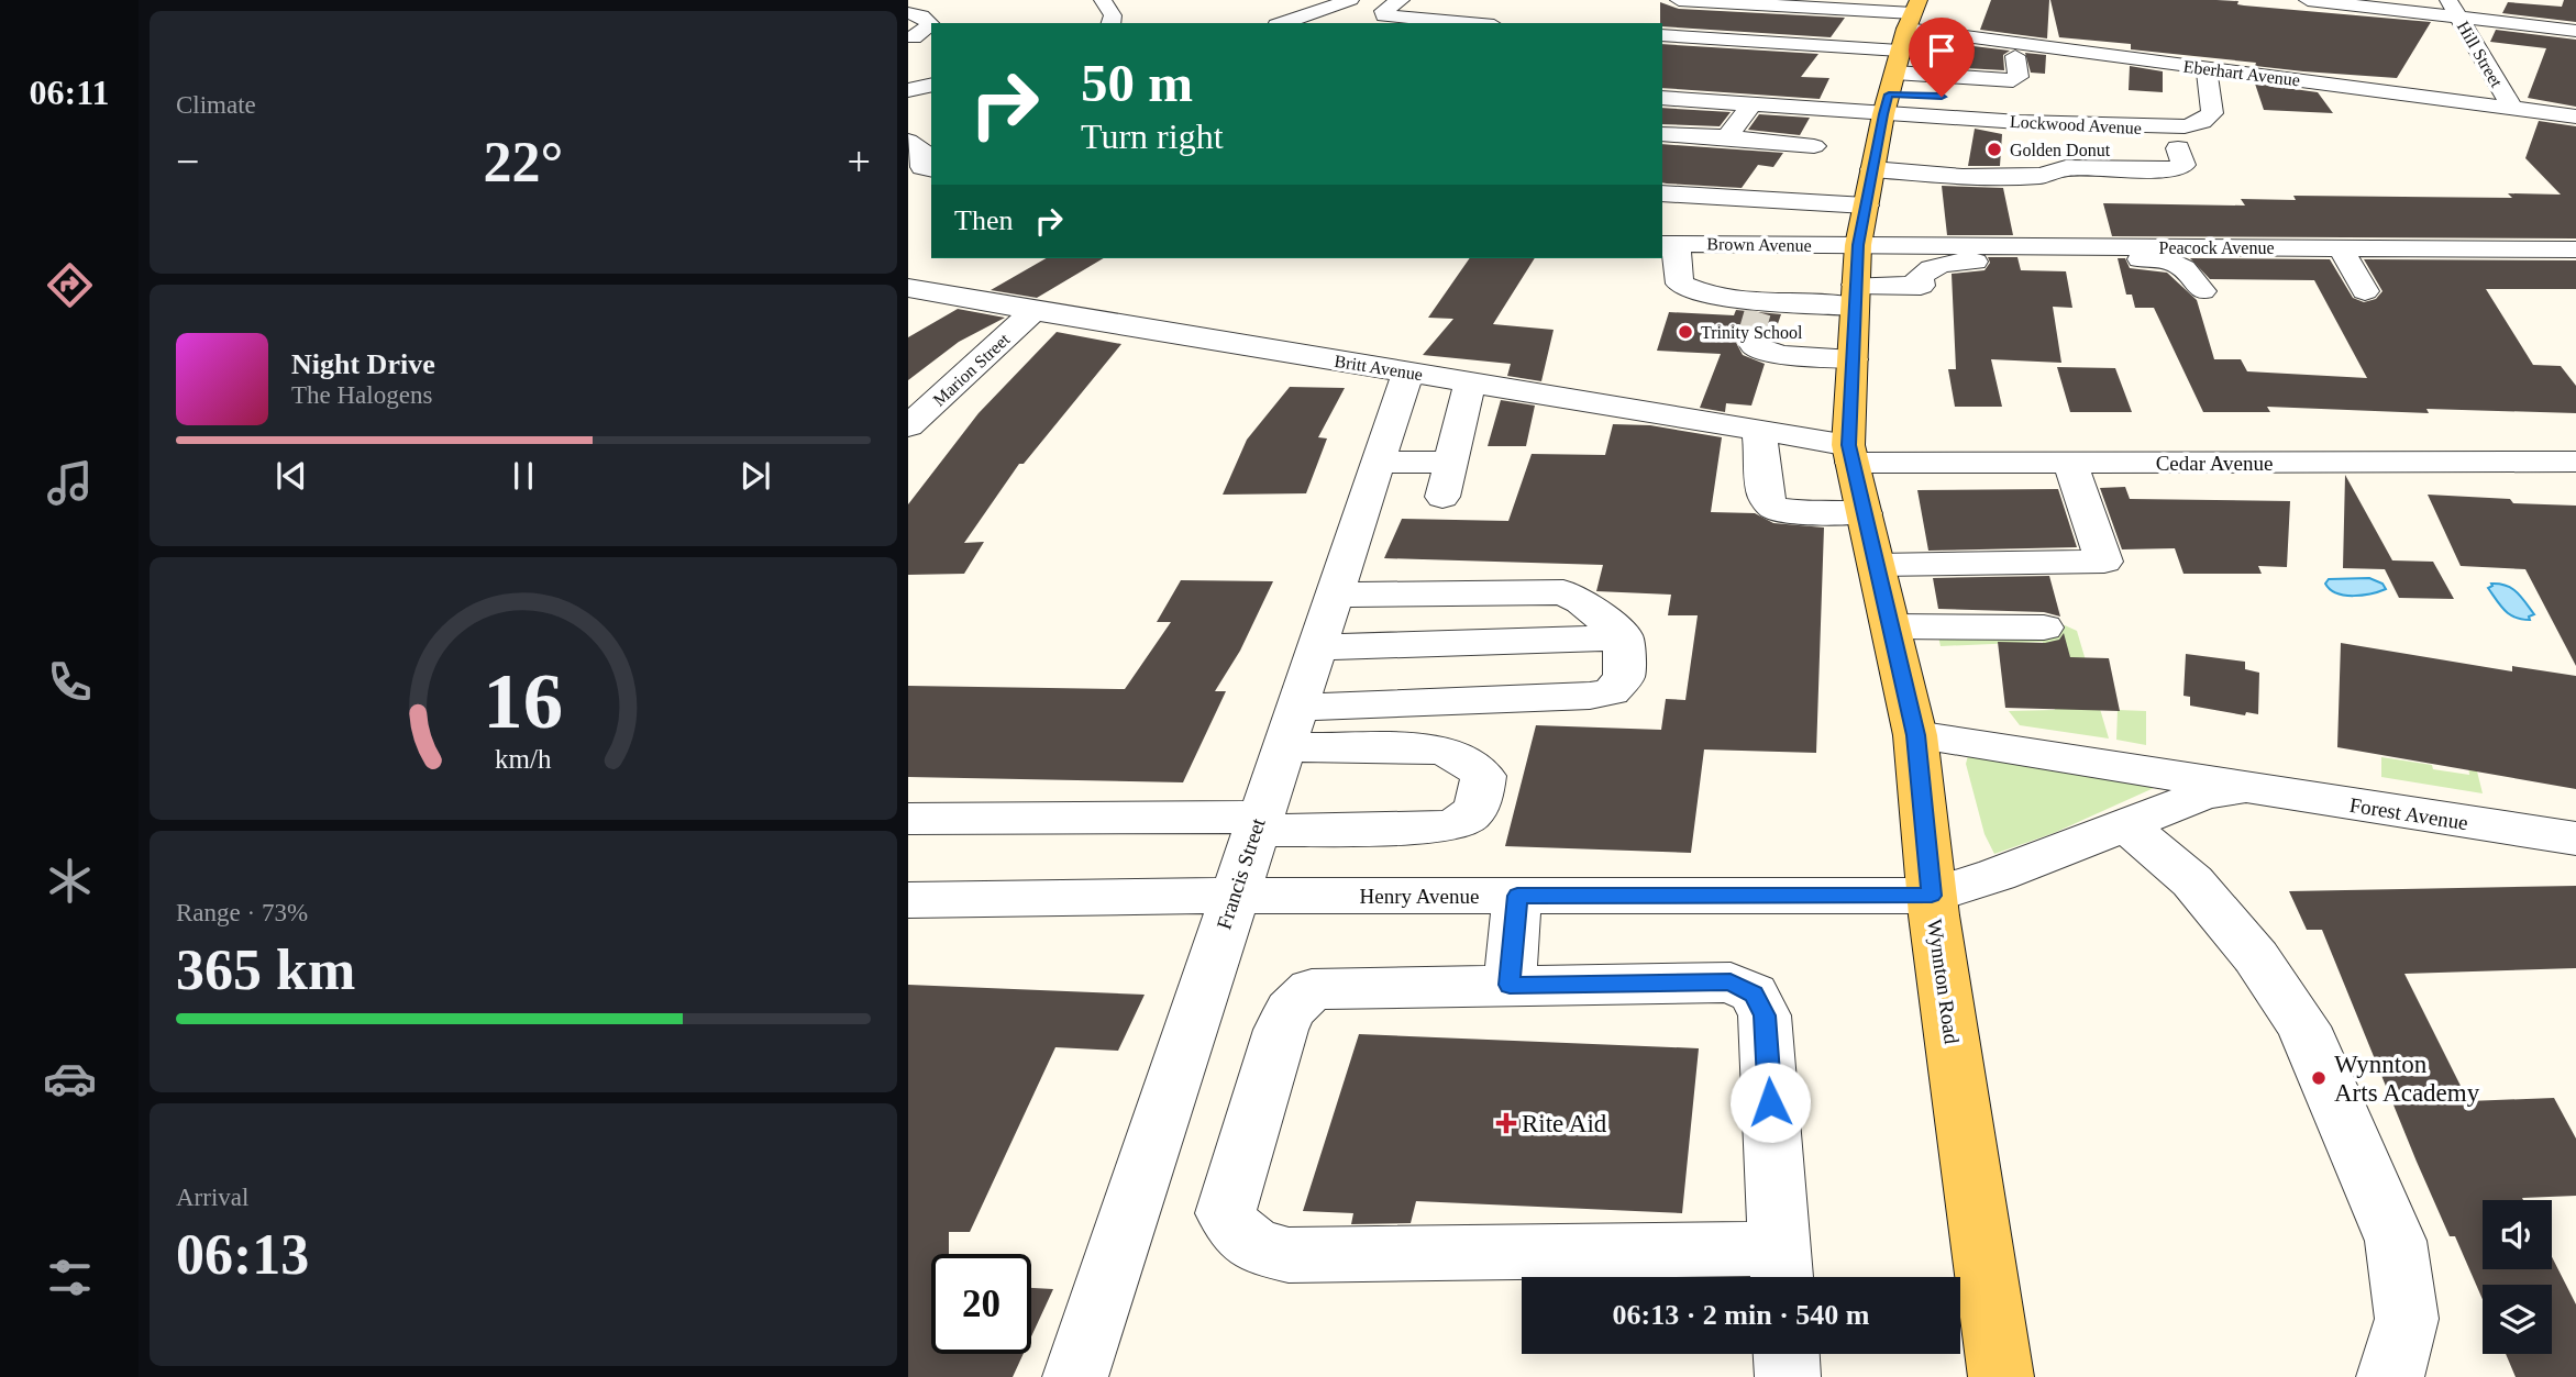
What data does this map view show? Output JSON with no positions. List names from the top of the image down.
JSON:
{
  "streets": {
    "main road": ["Wynnton Road"],
    "street": [
      "Hill Street",
      "Eberhart Avenue",
      "Lockwood Avenue",
      "Brown Avenue",
      "Peacock Avenue",
      "Britt Avenue",
      "Marion Street",
      "Cedar Avenue",
      "Forest Avenue",
      "Francis Street",
      "Henry Avenue"
    ]
  },
  "crossings": [
    ["Hill Street", "Eberhart Avenue"],
    ["Eberhart Avenue", "Lockwood Avenue"],
    ["Eberhart Avenue", "Wynnton Road"],
    ["Lockwood Avenue", "Wynnton Road"],
    ["Brown Avenue", "Peacock Avenue"],
    ["Brown Avenue", "Wynnton Road"],
    ["Peacock Avenue", "Wynnton Road"],
    ["Britt Avenue", "Marion Street"],
    ["Britt Avenue", "Cedar Avenue"],
    ["Britt Avenue", "Francis Street"],
    ["Britt Avenue", "Wynnton Road"],
    ["Cedar Avenue", "Wynnton Road"],
    ["Forest Avenue", "Henry Avenue"],
    ["Forest Avenue", "Wynnton Road"],
    ["Francis Street", "Henry Avenue"],
    ["Henry Avenue", "Wynnton Road"]
  ],
  "places": {
    "other": ["Golden Donut", "Trinity School", "Wynnton Arts Academy"],
    "health": ["Rite Aid"]
  },
  "page": {
    "tabs": "06:11",
    "tile": [
      "Climate",
      ["Range · 73%", "365 km"],
      ["Arrival", "06:13"]
    ],
    "turn": ["50 m", "Turn right"],
    "heat": ["−", "22°", "+"],
    "then": "Then",
    "song": ["Night Drive", "The Halogens"],
    "limit": "20",
    "trip": "06:13 · 2 min · 540 m",
    "gauge": ["16", "km/h"]
  }
}
